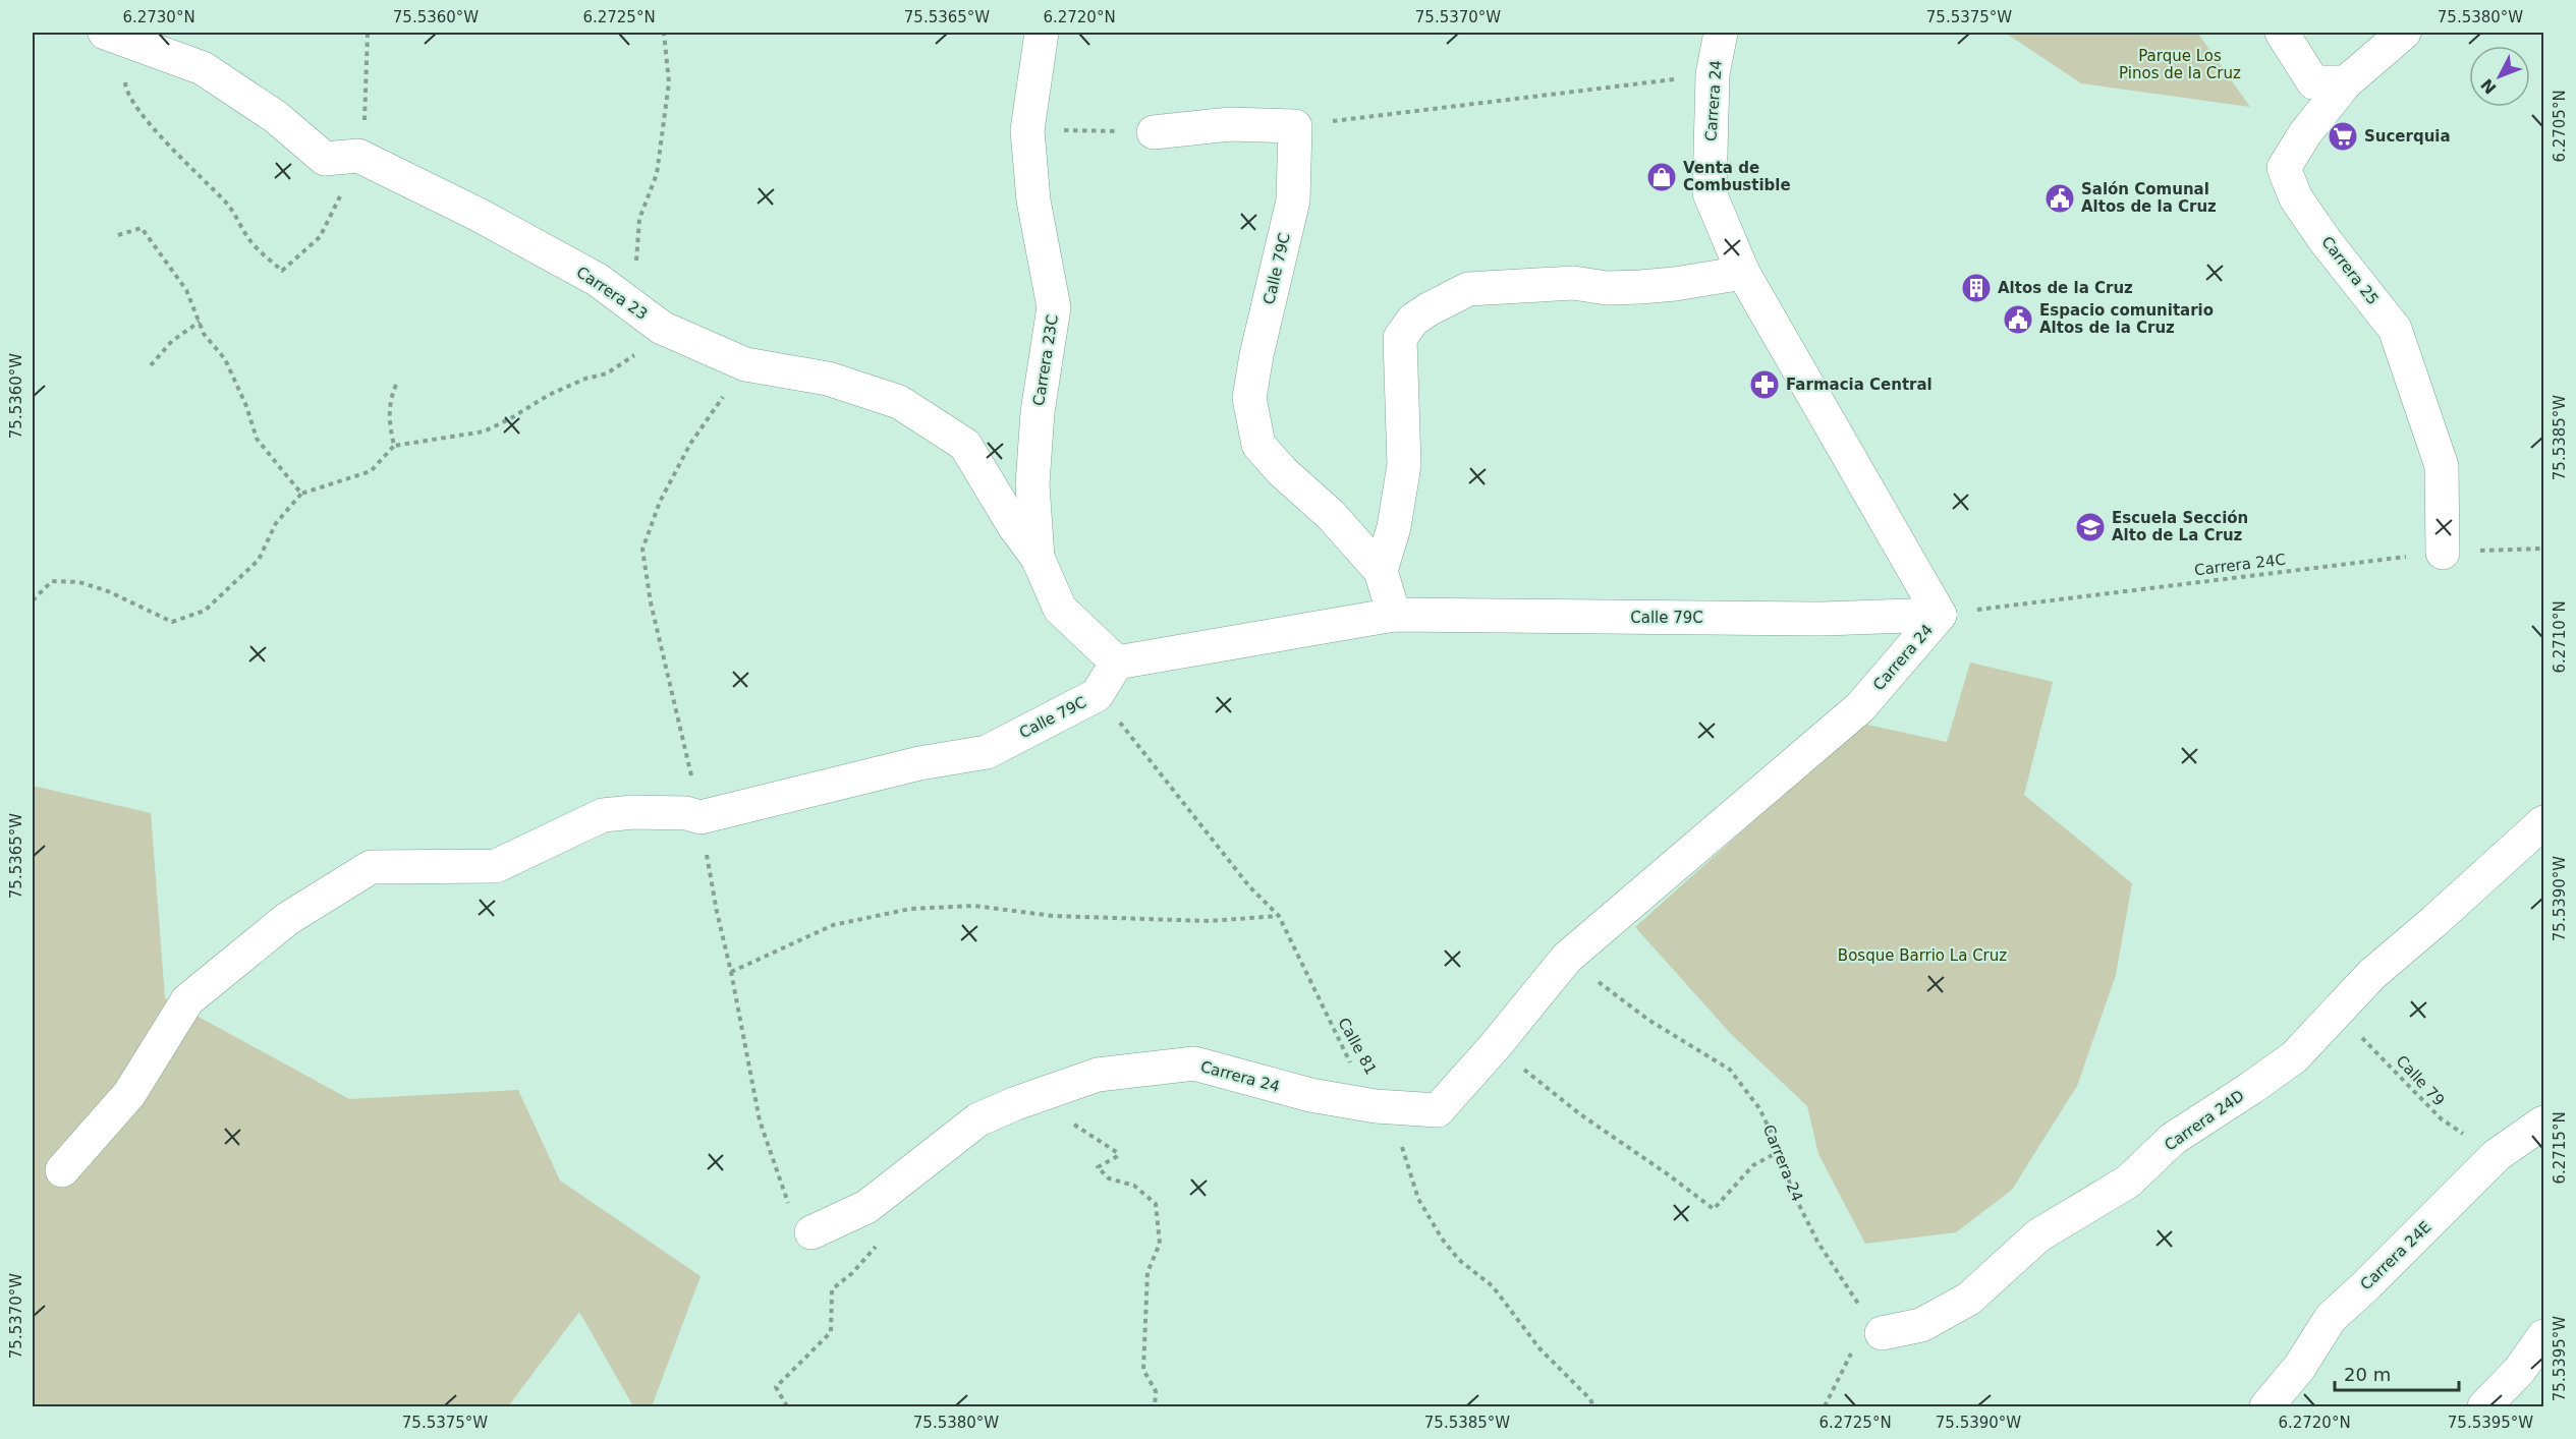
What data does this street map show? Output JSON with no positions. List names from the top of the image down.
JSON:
{
  "streets": {
    "street": [
      "Carrera 24",
      "Calle 79C",
      "Carrera 25",
      "Carrera 23",
      "Carrera 23C",
      "Carrera 24D",
      "Carrera 24E"
    ],
    "path": ["Carrera 24C", "Calle 81", "Calle 79"]
  },
  "crossings": [
    ["Carrera 24", "Calle 79C"],
    ["Carrera 24", "Carrera 24C"],
    ["Carrera 24", "Calle 81"],
    ["Carrera 24", "Carrera 24D"],
    ["Calle 79C", "Carrera 23C"],
    ["Calle 79C", "Carrera 24C"],
    ["Calle 79C", "Calle 81"],
    ["Carrera 25", "Carrera 24C"],
    ["Carrera 23", "Carrera 23C"],
    ["Calle 79", "Carrera 24D"],
    ["Calle 79", "Carrera 24E"]
  ],
  "parks": ["Parque Los Pinos de la Cruz", "Bosque Barrio La Cruz"],
  "places": {
    "supermarket": ["Sucerquia"],
    "shop": ["Venta de Combustible"],
    "public building": ["Salón Comunal Altos de la Cruz", "Espacio comunitario Altos de la Cruz"],
    "building": ["Altos de la Cruz"],
    "pharmacy": ["Farmacia Central"],
    "school or university": ["Escuela Sección Alto de La Cruz"]
  },
  "scale_bar": "20 m",
  "north": "bottom left",
  "coordinates": [
    "6.2730°N",
    "75.5360°W",
    "6.2725°N",
    "75.5365°W",
    "6.2720°N",
    "75.5370°W",
    "75.5375°W",
    "75.5380°W",
    "6.2705°N",
    "75.5385°W",
    "6.2710°N",
    "75.5390°W",
    "6.2715°N",
    "75.5395°W"
  ]
}
